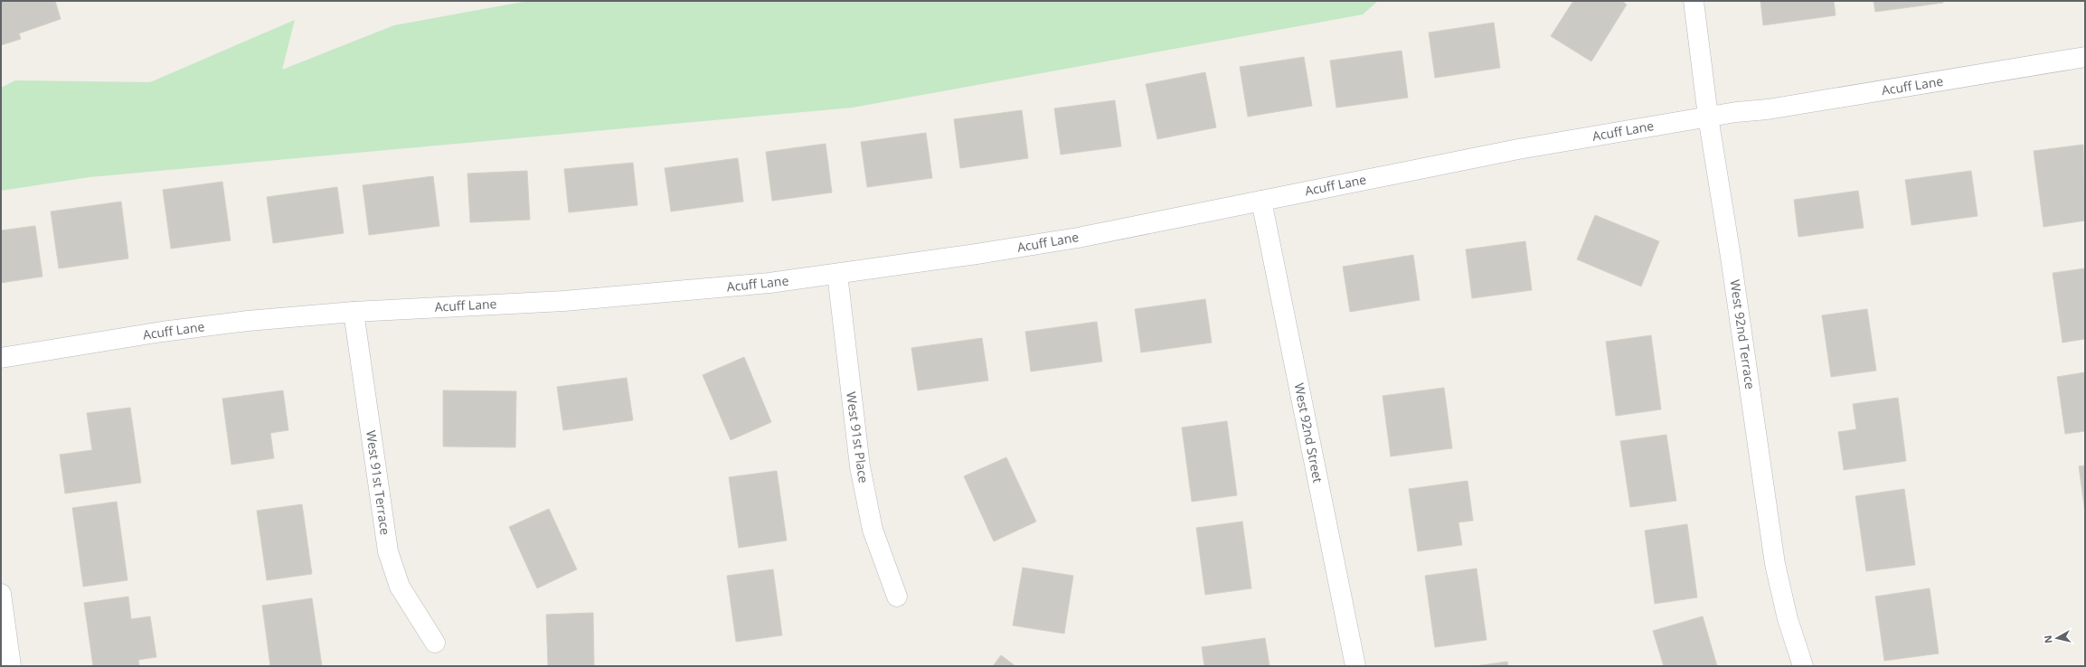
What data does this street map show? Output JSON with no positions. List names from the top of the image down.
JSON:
{
  "streets": {
    "street": [
      "Acuff Lane",
      "West 92nd Terrace",
      "West 92nd Street",
      "West 91st Place",
      "West 91st Terrace"
    ]
  },
  "crossings": [
    ["Acuff Lane", "West 92nd Terrace"],
    ["Acuff Lane", "West 92nd Street"],
    ["Acuff Lane", "West 91st Place"],
    ["Acuff Lane", "West 91st Terrace"]
  ],
  "north": "left"
}
